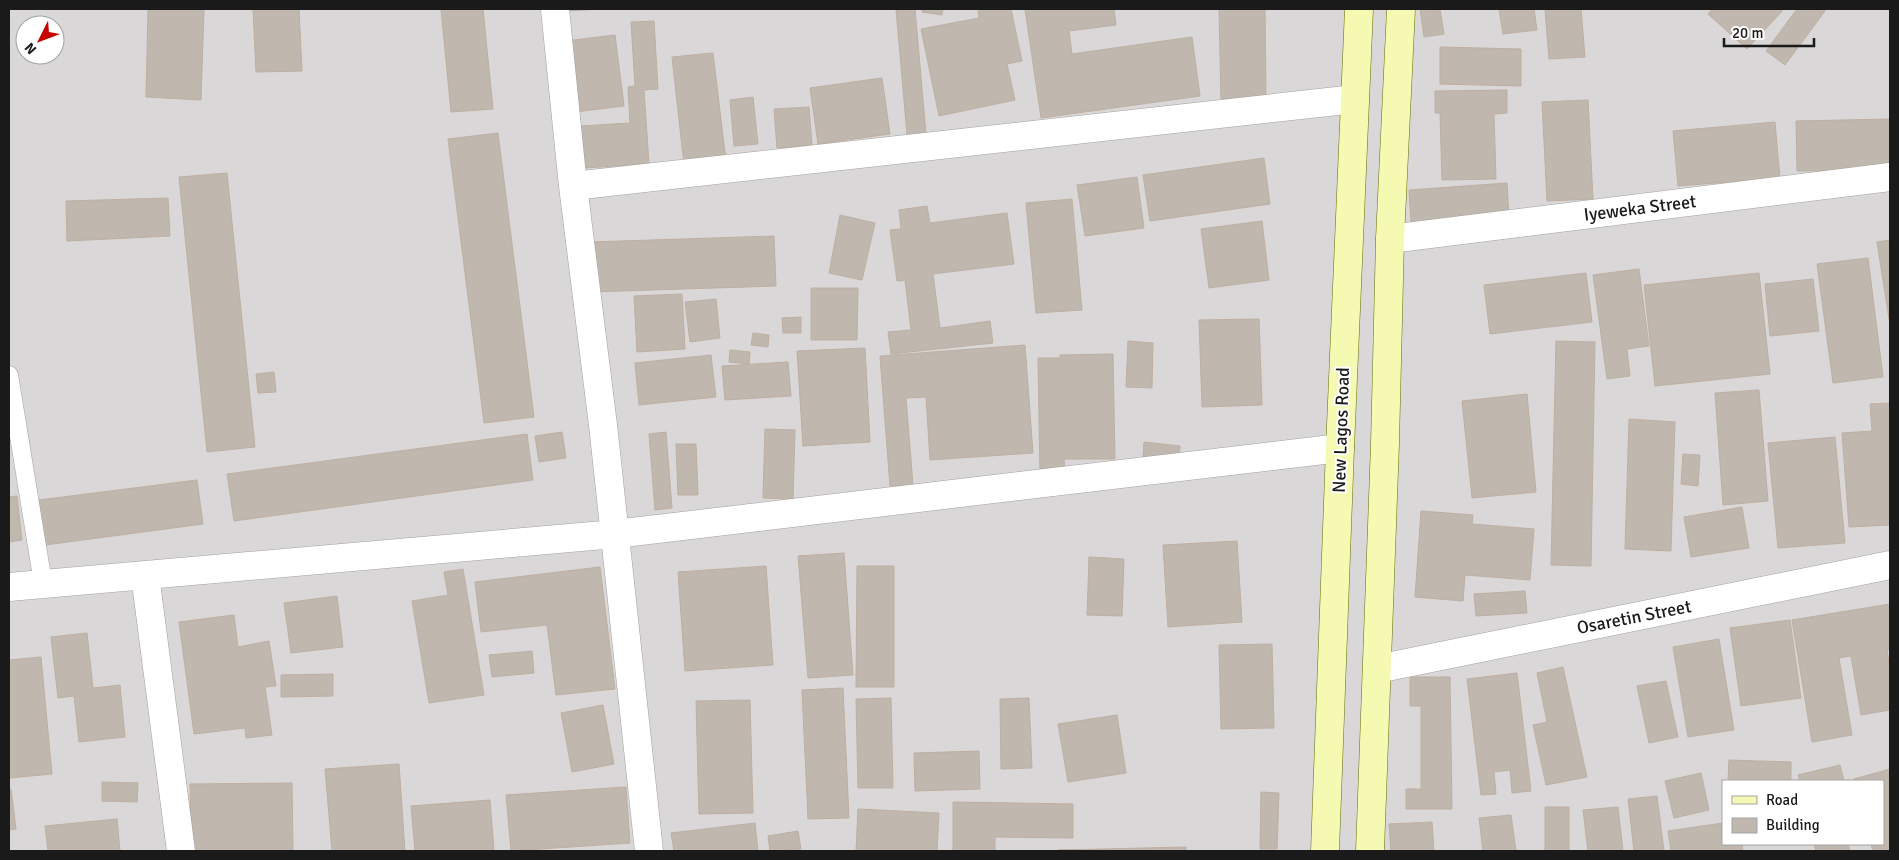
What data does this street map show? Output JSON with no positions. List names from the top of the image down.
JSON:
{
  "streets": {
    "main road": ["New Lagos Road"],
    "street": ["Iyeweka Street", "Osaretin Street"]
  },
  "legend": ["Road", "Building"],
  "scale_bar": "20 m",
  "north": "bottom left"
}
